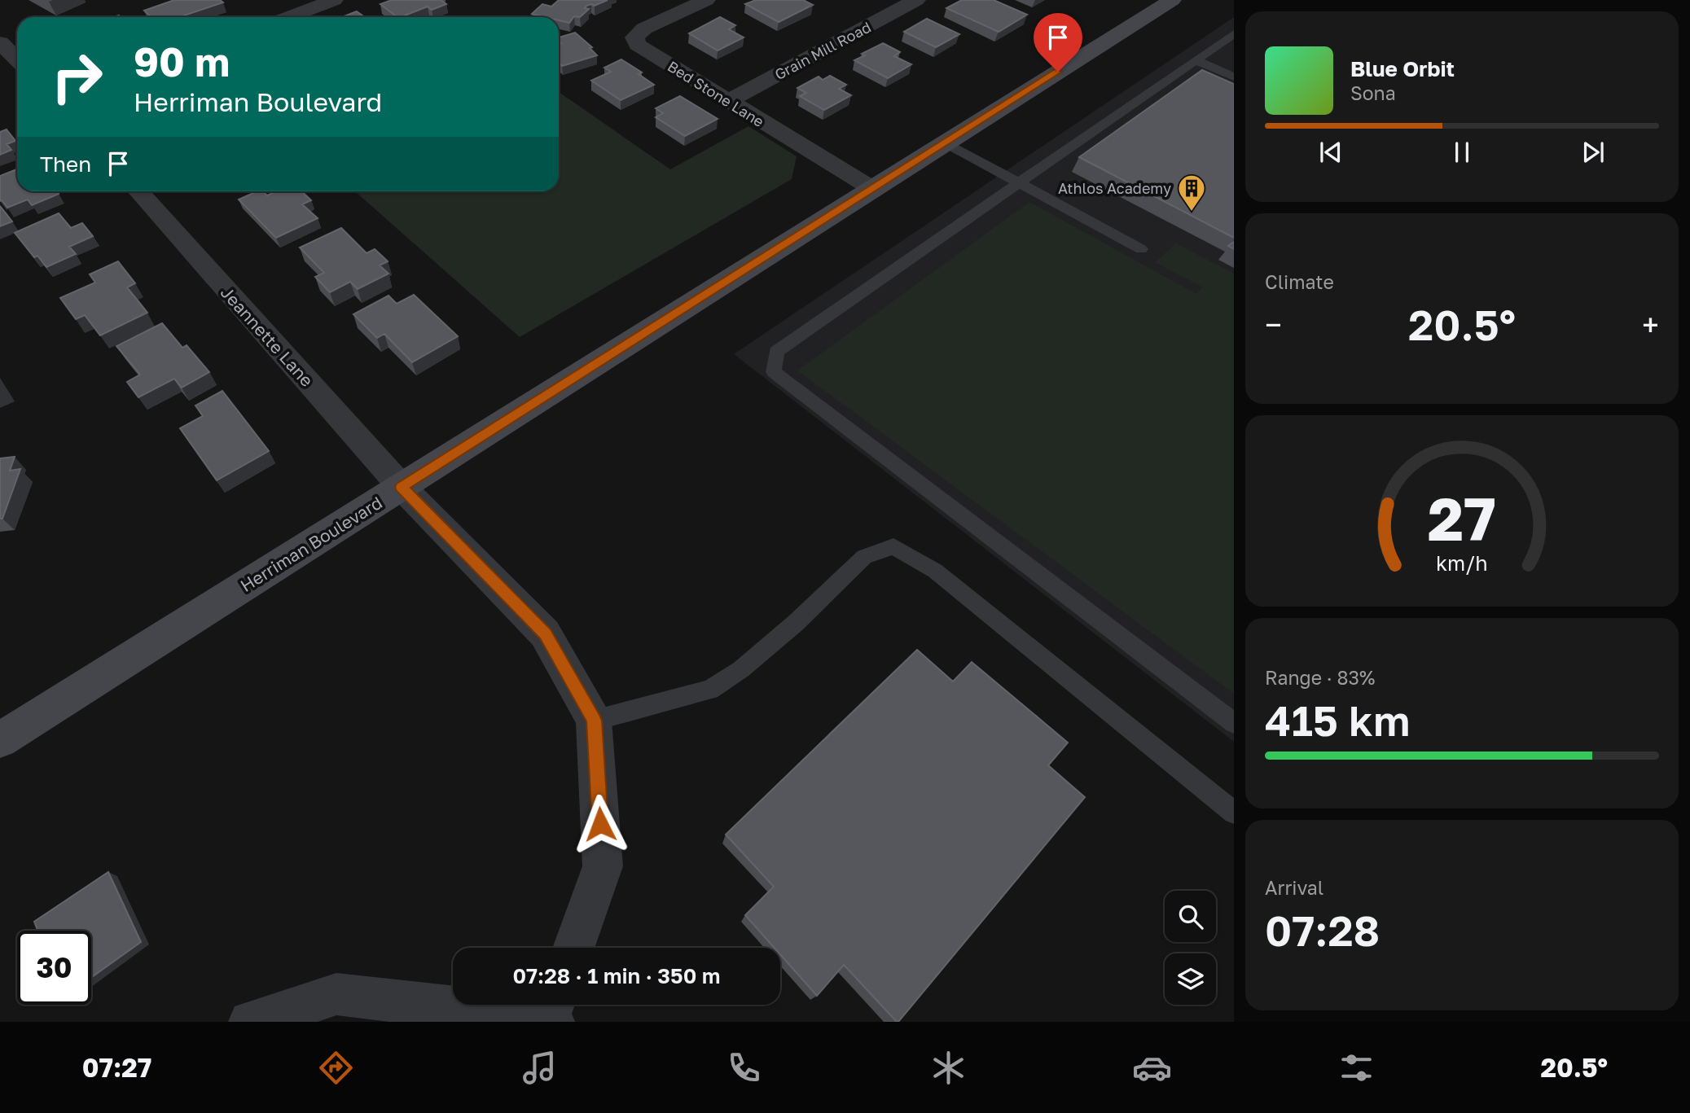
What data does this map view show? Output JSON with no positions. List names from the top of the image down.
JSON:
{
  "streets": {
    "main road": ["Herriman Boulevard"],
    "street": ["Grain Mill Road", "Bed Stone Lane", "Jeannette Lane"]
  },
  "crossings": [
    ["Grain Mill Road", "Bed Stone Lane"],
    ["Bed Stone Lane", "Herriman Boulevard"],
    ["Jeannette Lane", "Herriman Boulevard"]
  ],
  "places": {
    "building": ["Athlos Academy"]
  },
  "page": {
    "turn": ["90 m", "Herriman Boulevard"],
    "song": ["Blue Orbit", "Sona"],
    "then": "Then",
    "tile": [
      "Climate",
      ["Range · 83%", "415 km"],
      ["Arrival", "07:28"]
    ],
    "heat": ["−", "20.5°", "+"],
    "limit": "30",
    "trip": "07:28 · 1 min · 350 m",
    "tabs": ["07:27", "20.5°"],
    "gauge": ["27", "km/h"]
  }
}
